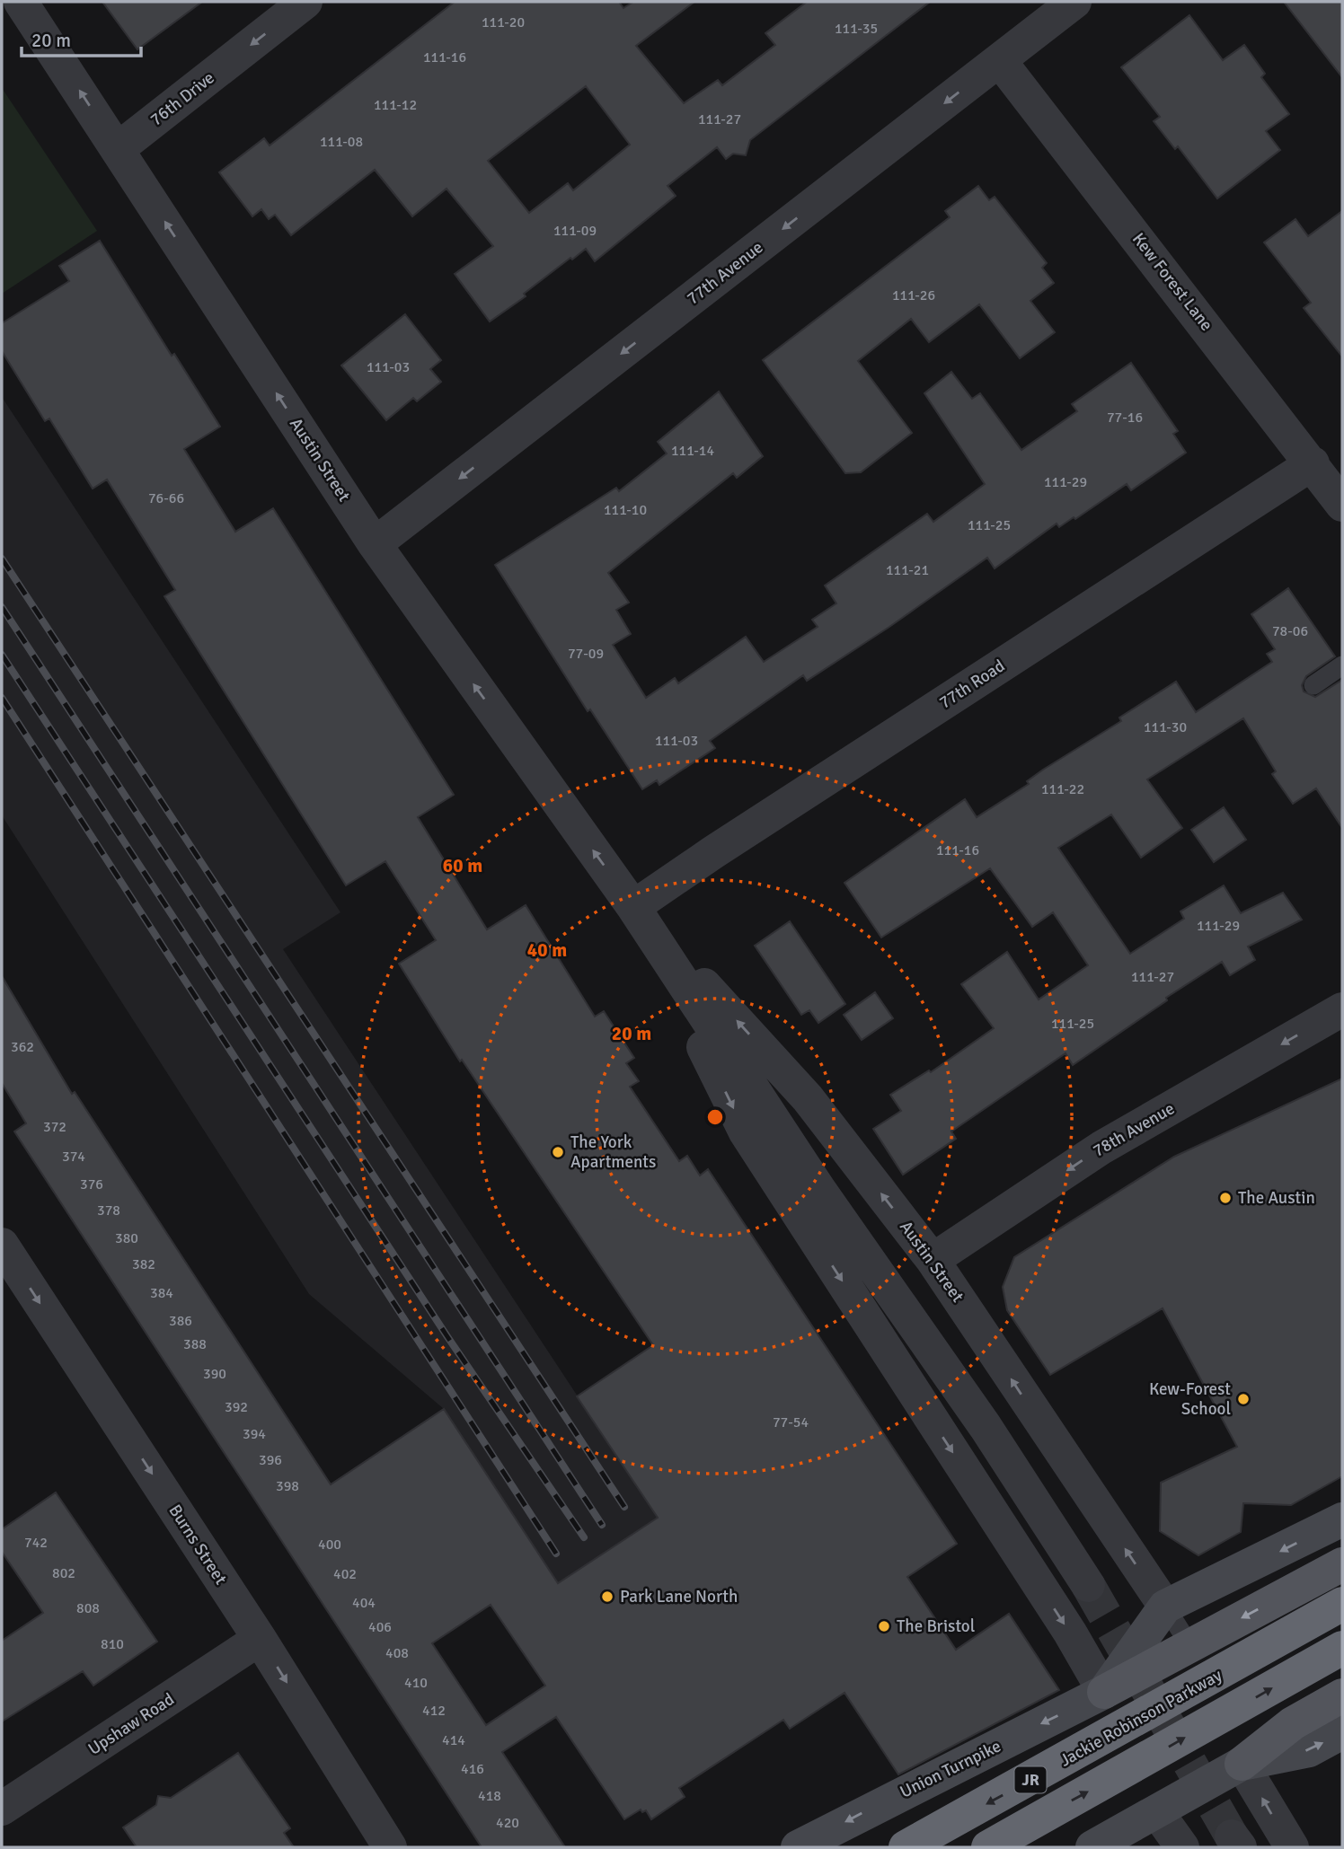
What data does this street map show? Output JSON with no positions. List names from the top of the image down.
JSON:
{
  "streets": {
    "highway": ["Jackie Robinson Parkway", "JR"],
    "main road": ["Union Turnpike"],
    "street": [
      "76th Drive",
      "77th Avenue",
      "Kew Forest Lane",
      "Austin Street",
      "77th Road",
      "78th Avenue",
      "Burns Street",
      "Upshaw Road"
    ]
  },
  "crossings": [
    ["76th Drive", "Austin Street"],
    ["77th Avenue", "Kew Forest Lane"],
    ["77th Avenue", "Austin Street"],
    ["Kew Forest Lane", "77th Road"],
    ["Austin Street", "77th Road"],
    ["Austin Street", "78th Avenue"],
    ["Austin Street", "Union Turnpike"],
    ["Burns Street", "Upshaw Road"]
  ],
  "one_way": [
    "76th Drive",
    "77th Avenue",
    "78th Avenue",
    "Burns Street"
  ],
  "places": [
    "The York Apartments",
    "The Austin",
    "Kew-Forest School",
    "Park Lane North",
    "The Bristol"
  ],
  "house_numbers": [
    "111-20",
    "111-35",
    "111-16",
    "111-12",
    "111-27",
    "111-08",
    "111-09",
    "111-26",
    "111-03",
    "77-16",
    "111-14",
    "111-29",
    "76-66",
    "111-10",
    "111-25",
    "111-21",
    "78-06",
    "77-09",
    "111-30",
    "111-03",
    "111-22",
    "111-16",
    "111-29",
    "111-27",
    "111-25",
    "362",
    "372",
    "374",
    "376",
    "378",
    "380",
    "382",
    "384",
    "386",
    "388",
    "390",
    "392",
    "77-54",
    "394",
    "396",
    "398",
    "742",
    "400",
    "802",
    "402",
    "404",
    "808",
    "406",
    "810",
    "408",
    "410",
    "412",
    "414",
    "416",
    "418",
    "420"
  ],
  "scale_bar": "20 m",
  "rings": ["60 m", "40 m", "20 m"]
}
